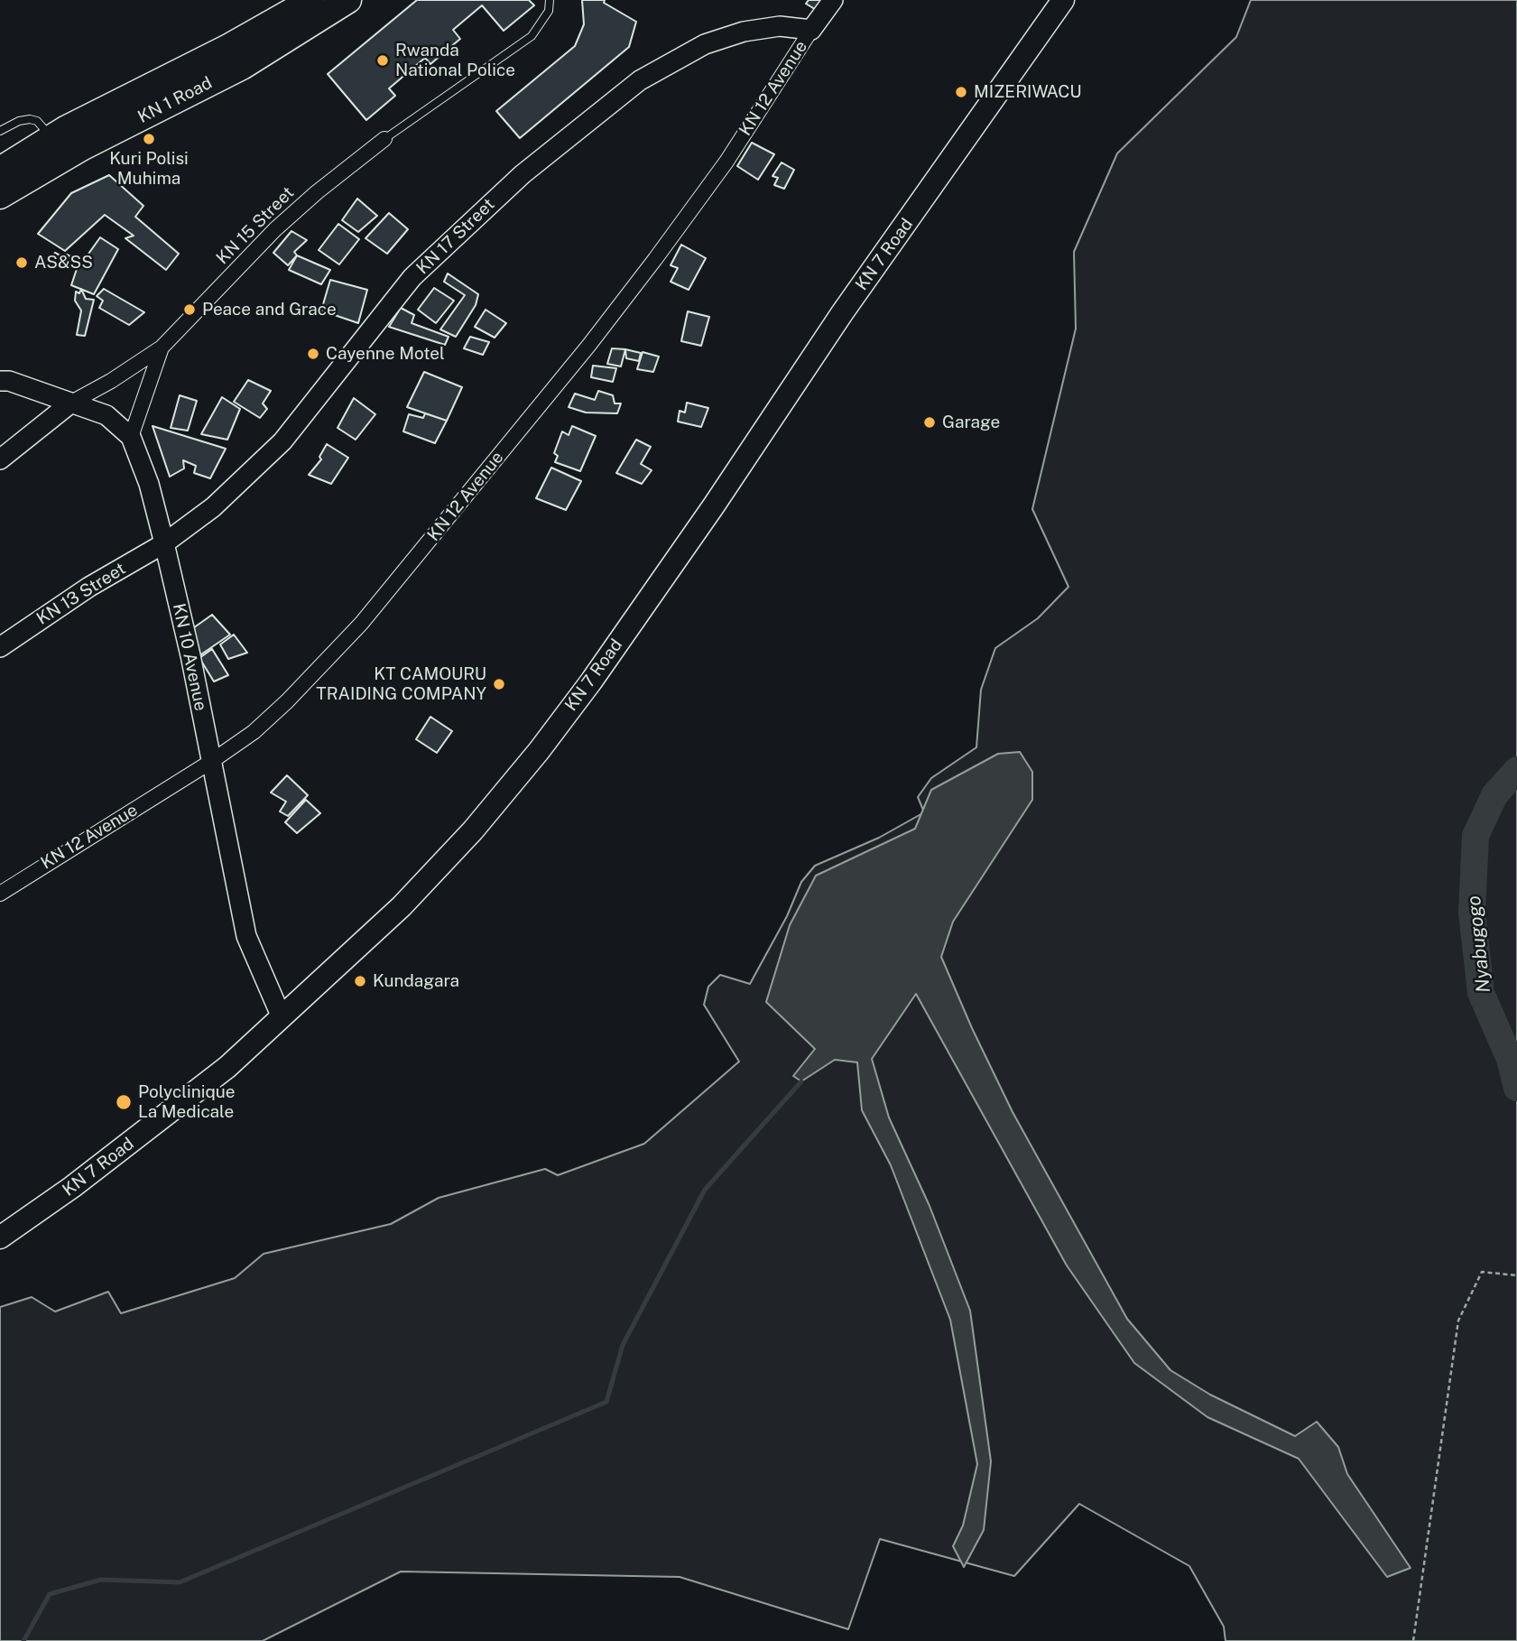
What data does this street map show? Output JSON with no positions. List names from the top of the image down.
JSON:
{
  "streets": {
    "highway": ["KN 1 Road"],
    "main road": ["KN 7 Road"],
    "street": [
      "KN 12 Avenue",
      "KN 15 Street",
      "KN 17 Street",
      "KN 13 Street",
      "KN 10 Avenue"
    ]
  },
  "crossings": [
    ["KN 12 Avenue", "KN 17 Street"],
    ["KN 12 Avenue", "KN 10 Avenue"],
    ["KN 15 Street", "KN 10 Avenue"],
    ["KN 17 Street", "KN 13 Street"],
    ["KN 17 Street", "KN 10 Avenue"],
    ["KN 7 Road", "KN 10 Avenue"],
    ["KN 13 Street", "KN 10 Avenue"]
  ],
  "water": ["Nyabugogo"],
  "places": [
    "Rwanda National Police",
    "MIZERIWACU",
    "Kuri Polisi Muhima",
    "AS&SS",
    "Peace and Grace",
    "Cayenne Motel",
    "Garage",
    "KT CAMOURU TRAIDING COMPANY",
    "Kundagara",
    "Polyclinique La Medicale"
  ]
}
